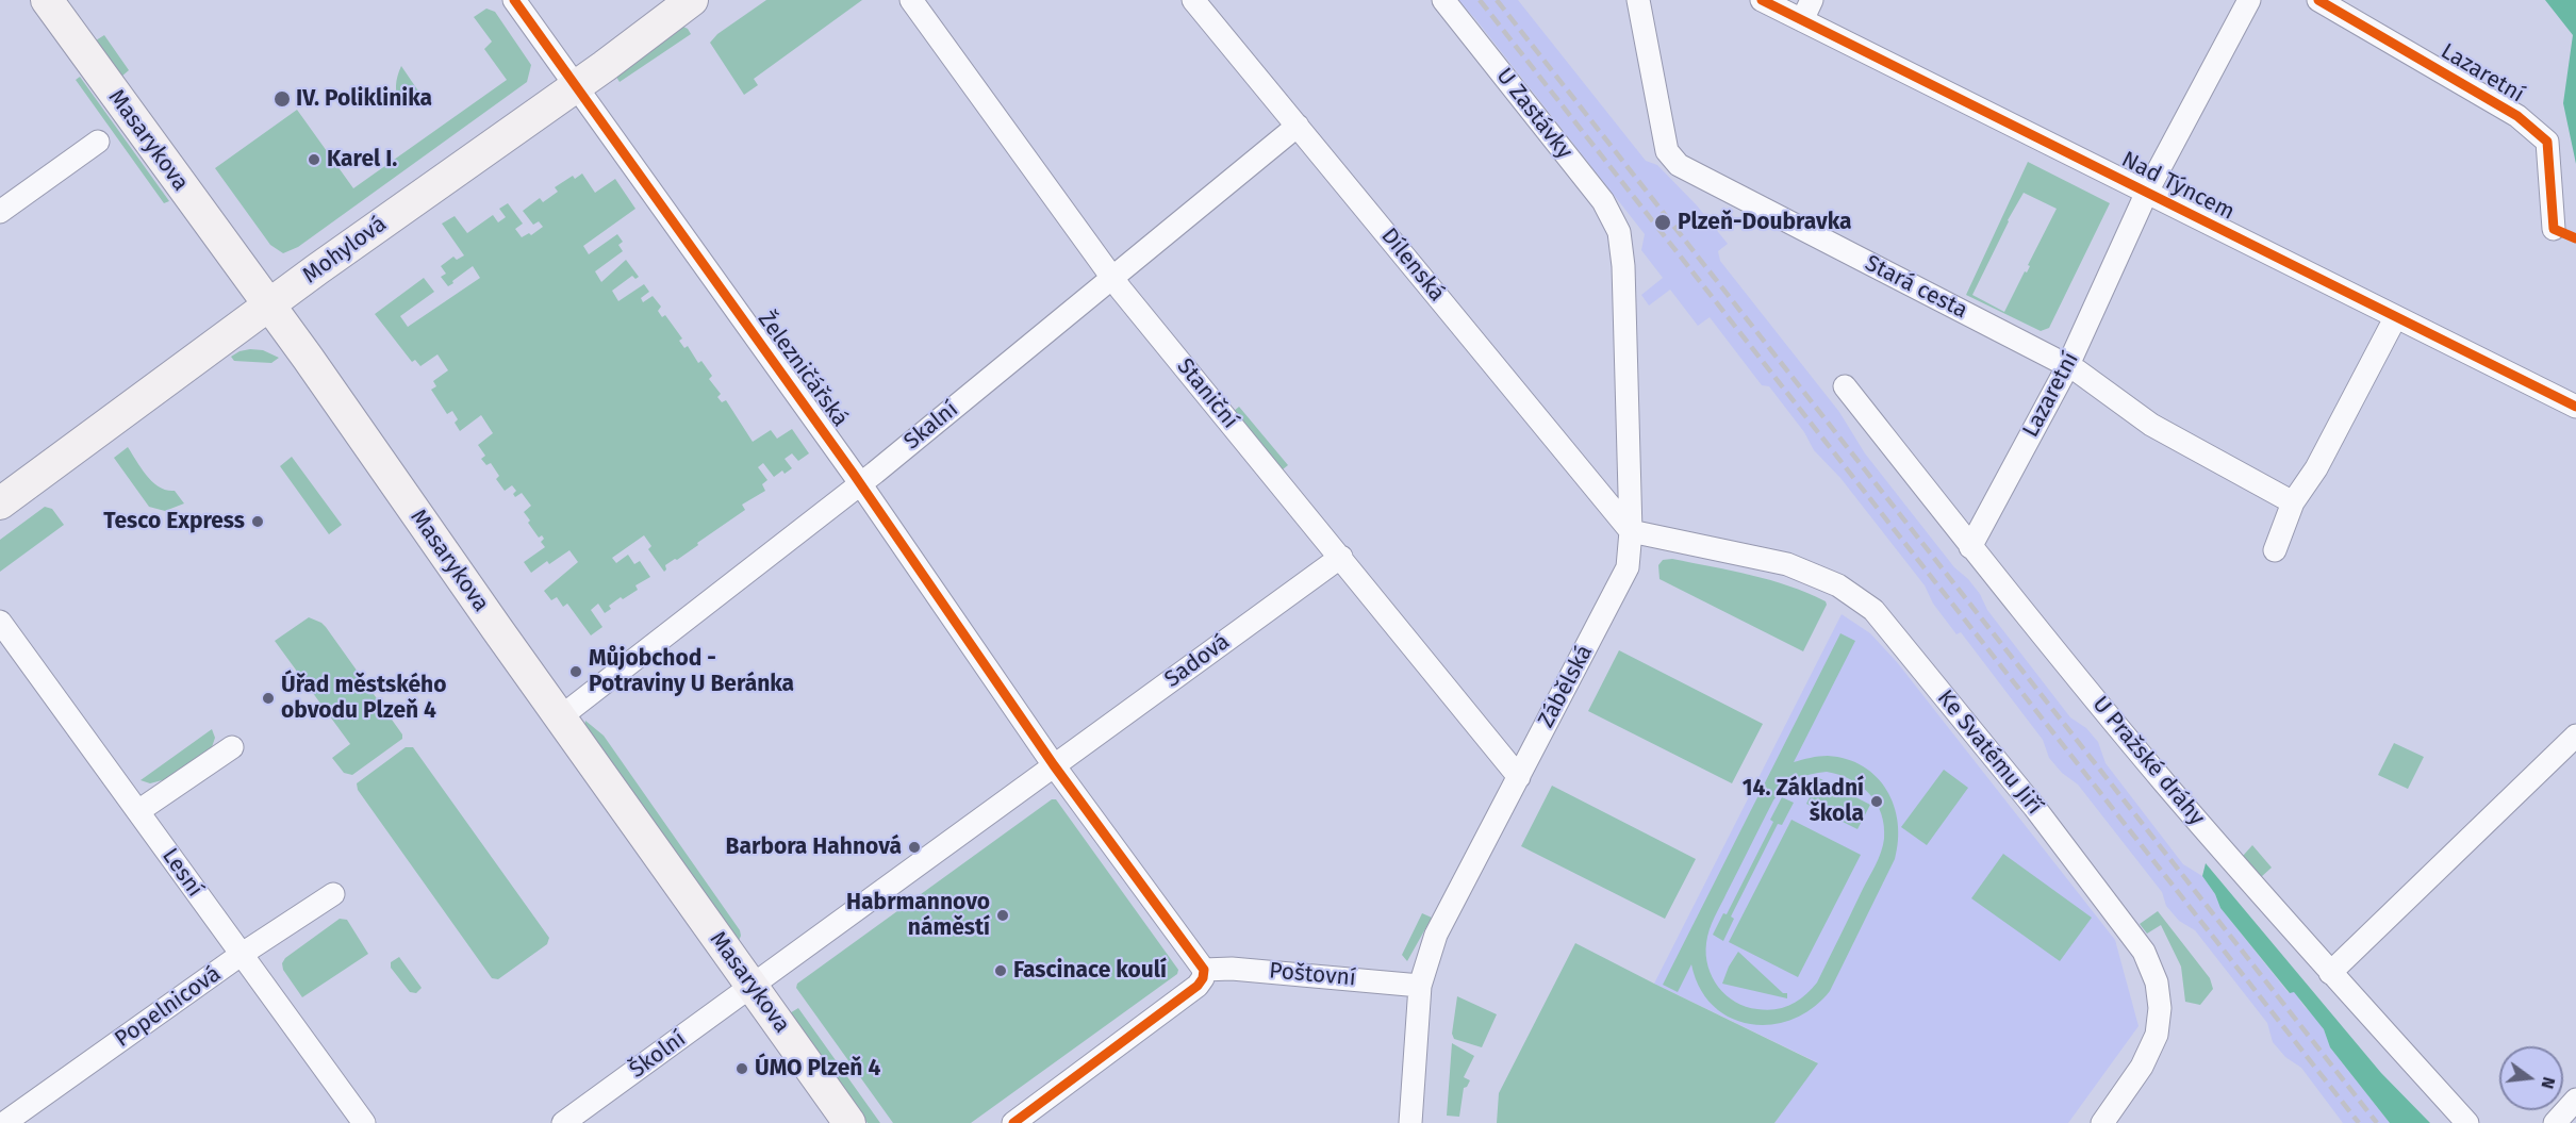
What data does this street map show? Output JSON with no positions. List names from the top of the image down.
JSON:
{
  "streets": {
    "main road": ["Masarykova", "Mohylová"],
    "street": [
      "Lazaretní",
      "U Zastávky",
      "Nad Týncem",
      "Dílenská",
      "Stará cesta",
      "Železničářská",
      "Staniční",
      "Skalní",
      "Sadová",
      "Zábělská",
      "Ke Svatému Jiří",
      "U Pražské dráhy",
      "Lesní",
      "Poštovní",
      "Popelnicová",
      "Školní"
    ]
  },
  "crossings": [
    ["Lazaretní", "Nad Týncem"],
    ["Lazaretní", "Stará cesta"],
    ["Lazaretní", "U Pražské dráhy"],
    ["U Zastávky", "Zábělská"],
    ["Masarykova", "Mohylová"],
    ["Masarykova", "Skalní"],
    ["Masarykova", "Školní"],
    ["Mohylová", "Železničářská"],
    ["Dílenská", "Skalní"],
    ["Dílenská", "Zábělská"],
    ["Dílenská", "Ke Svatému Jiří"],
    ["Železničářská", "Skalní"],
    ["Železničářská", "Sadová"],
    ["Staniční", "Skalní"],
    ["Staniční", "Sadová"],
    ["Staniční", "Zábělská"],
    ["Zábělská", "Ke Svatému Jiří"],
    ["Zábělská", "Poštovní"],
    ["Lesní", "Popelnicová"]
  ],
  "places": [
    "IV. Poliklinika",
    "Karel I.",
    "Plzeň-Doubravka",
    "Tesco Express",
    "Můjobchod - Potraviny U Beránka",
    "Úřad městského obvodu Plzeň 4",
    "14. Základní škola",
    "Barbora Hahnová",
    "Habrmannovo náměstí",
    "Fascinace koulí",
    "ÚMO Plzeň 4"
  ],
  "north": "right"
}
